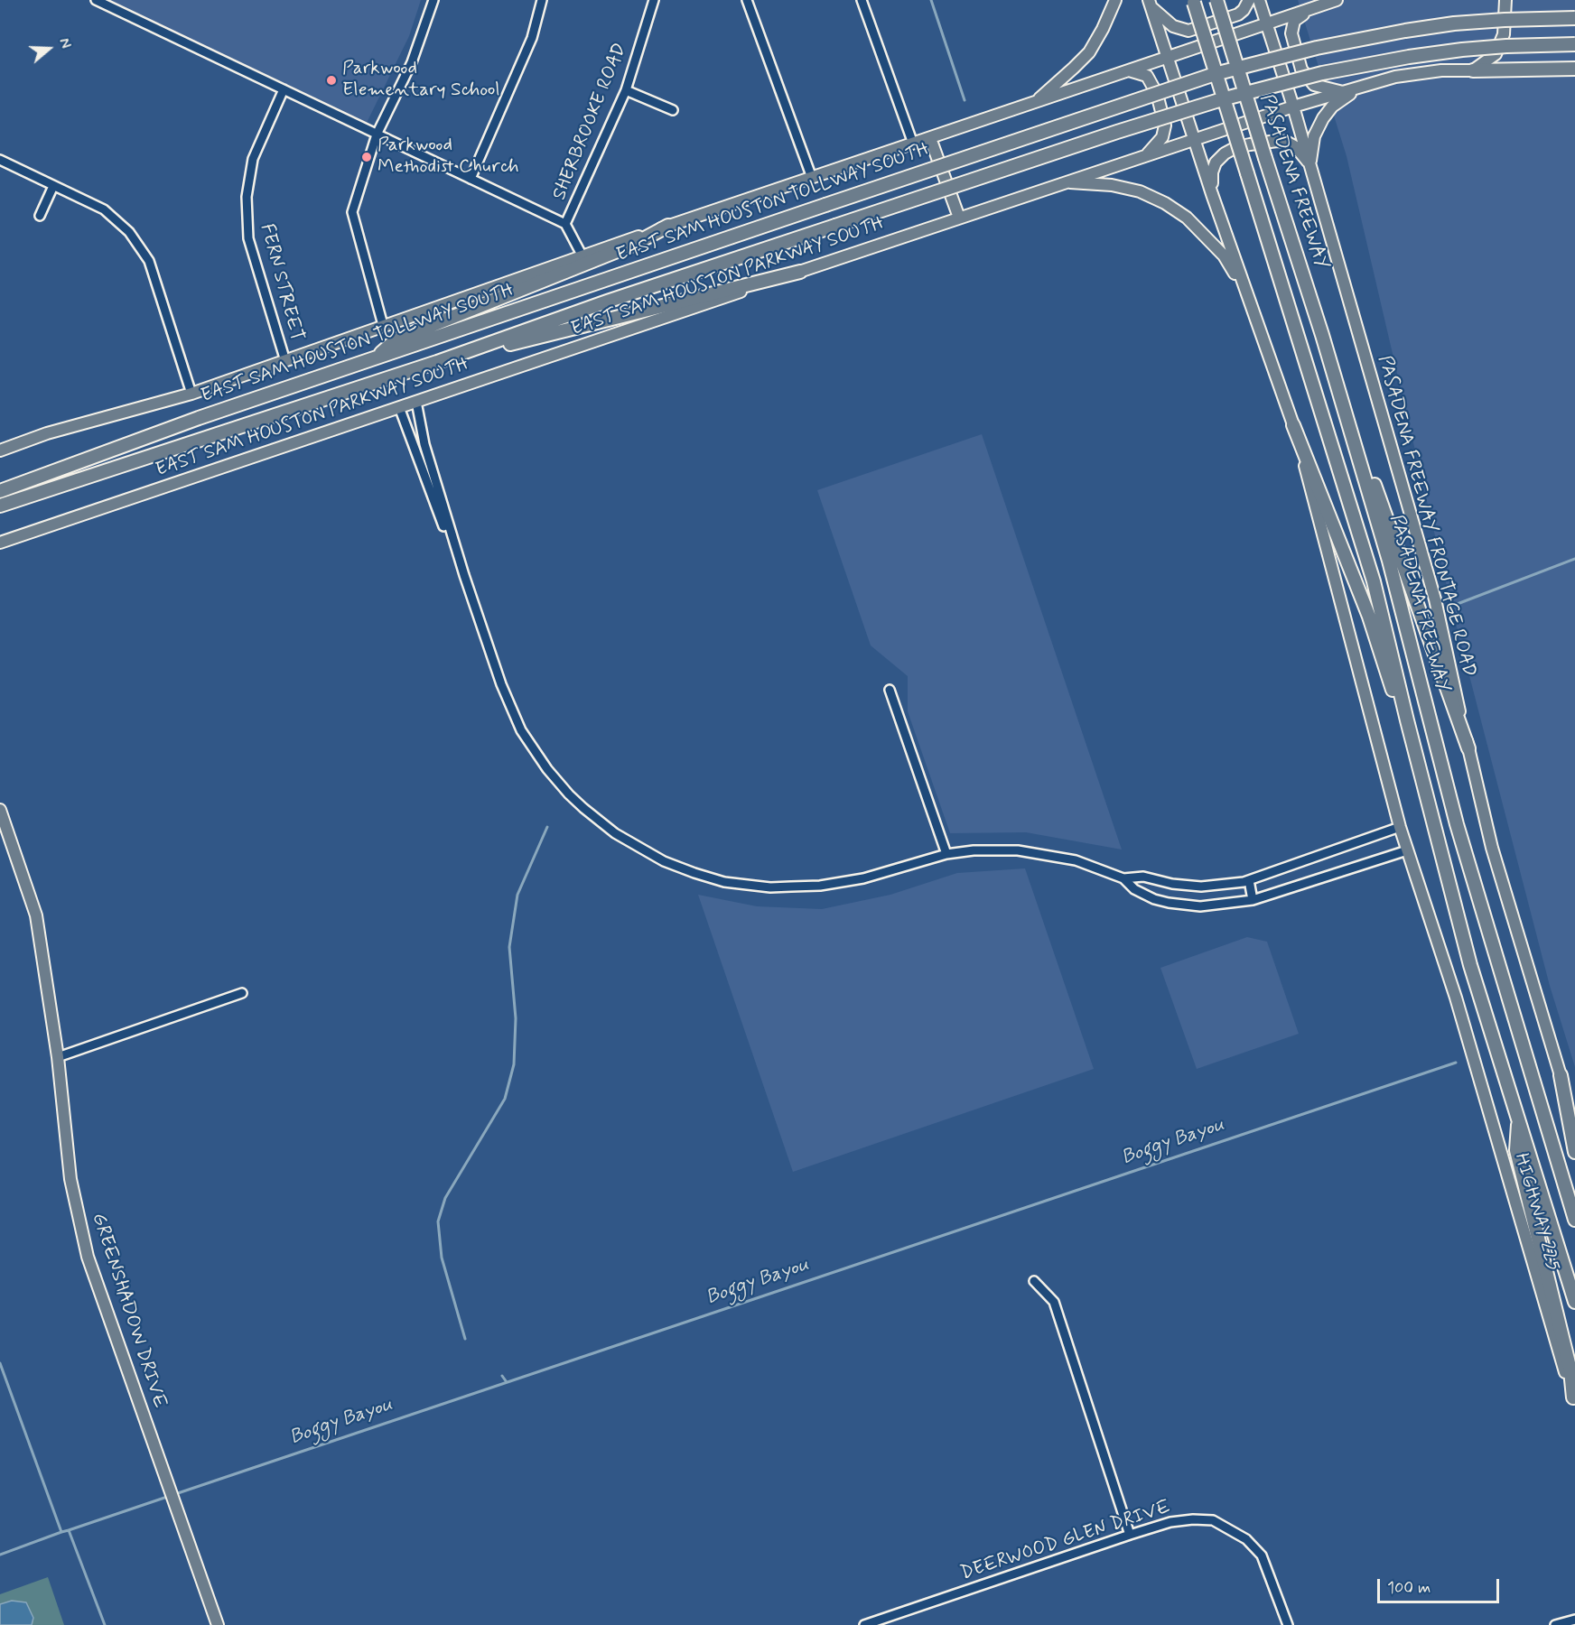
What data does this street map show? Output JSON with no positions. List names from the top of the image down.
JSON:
{
  "streets": {
    "highway": ["PASADENA FREEWAY", "EAST SAM HOUSTON TOLLWAY SOUTH"],
    "main road": [
      "EAST SAM HOUSTON PARKWAY SOUTH",
      "PASADENA FREEWAY FRONTAGE ROAD",
      "HIGHWAY 225",
      "GREENSHADOW DRIVE"
    ],
    "street": ["SHERBROOKE ROAD", "FERN STREET", "DEERWOOD GLEN DRIVE"]
  },
  "crossings": [
    ["EAST SAM HOUSTON PARKWAY SOUTH", "PASADENA FREEWAY FRONTAGE ROAD"]
  ],
  "water": ["Boggy Bayou"],
  "places": ["Parkwood Elementary School", "Parkwood Methodist Church"],
  "scale_bar": "100 m",
  "north": "right"
}
